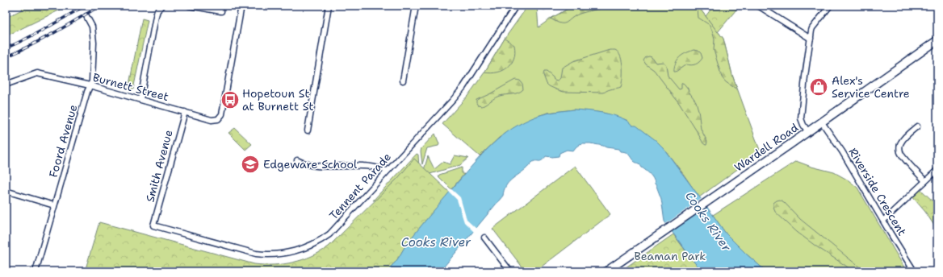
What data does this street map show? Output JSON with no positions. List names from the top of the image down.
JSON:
{
  "streets": {
    "main road": ["Wardell Road"],
    "street": [
      "Burnett Street",
      "Foord Avenue",
      "Smith Avenue",
      "Tennent Parade",
      "Riverside Crescent"
    ]
  },
  "crossings": [
    ["Burnett Street", "Foord Avenue"],
    ["Burnett Street", "Smith Avenue"],
    ["Wardell Road", "Riverside Crescent"],
    ["Smith Avenue", "Tennent Parade"]
  ],
  "water": ["Cooks River"],
  "parks": ["Beaman Park"],
  "places": {
    "shop": ["Alex's Service Centre"],
    "bus stop": ["Hopetoun St at Burnett St"],
    "school or university": ["Edgeware School"]
  }
}
